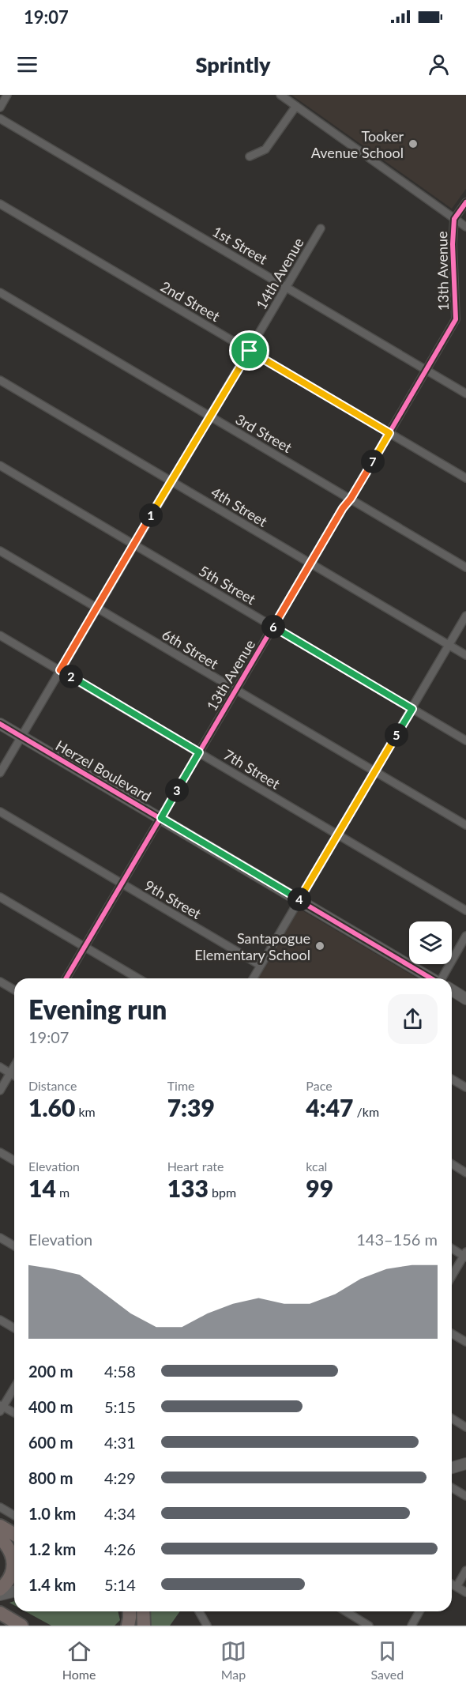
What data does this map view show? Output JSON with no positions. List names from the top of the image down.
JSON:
{
  "streets": {
    "street": [
      "1st Street",
      "13th Avenue",
      "14th Avenue",
      "2nd Street",
      "3rd Street",
      "4th Street",
      "5th Street",
      "6th Street",
      "7th Street",
      "Herzel Boulevard",
      "9th Street"
    ]
  },
  "crossings": [
    ["1st Street", "13th Avenue"],
    ["1st Street", "14th Avenue"],
    ["13th Avenue", "2nd Street"],
    ["13th Avenue", "3rd Street"],
    ["13th Avenue", "4th Street"],
    ["13th Avenue", "5th Street"],
    ["13th Avenue", "6th Street"],
    ["13th Avenue", "7th Street"],
    ["13th Avenue", "Herzel Boulevard"],
    ["13th Avenue", "9th Street"],
    ["14th Avenue", "2nd Street"],
    ["14th Avenue", "3rd Street"],
    ["14th Avenue", "4th Street"],
    ["14th Avenue", "5th Street"],
    ["14th Avenue", "6th Street"],
    ["14th Avenue", "7th Street"],
    ["14th Avenue", "Herzel Boulevard"]
  ],
  "places": ["Tooker Avenue School", "Santapogue Elementary School"],
  "page": {
    "status": "19:07",
    "header": "Sprintly",
    "pins": [
      "7",
      "1",
      "6",
      "2",
      "5",
      "3",
      "4"
    ],
    "heading": ["Evening run", "19:07"],
    "stats": [
      ["Distance", "1.60 km"],
      ["Time", "7:39"],
      ["Pace", "4:47 /km"],
      ["Elevation", "14 m"],
      ["Heart rate", "133 bpm"],
      ["kcal", "99"]
    ],
    "chart": ["Elevation", "143–156 m"],
    "list": [
      {
        "name": "200 m",
        "note": "4:58"
      },
      {
        "name": "400 m",
        "note": "5:15"
      },
      {
        "name": "600 m",
        "note": "4:31"
      },
      {
        "name": "800 m",
        "note": "4:29"
      },
      {
        "name": "1.0 km",
        "note": "4:34"
      },
      {
        "name": "1.2 km",
        "note": "4:26"
      },
      {
        "name": "1.4 km",
        "note": "5:14"
      }
    ],
    "tabs": ["Home", "Map", "Saved"]
  }
}
